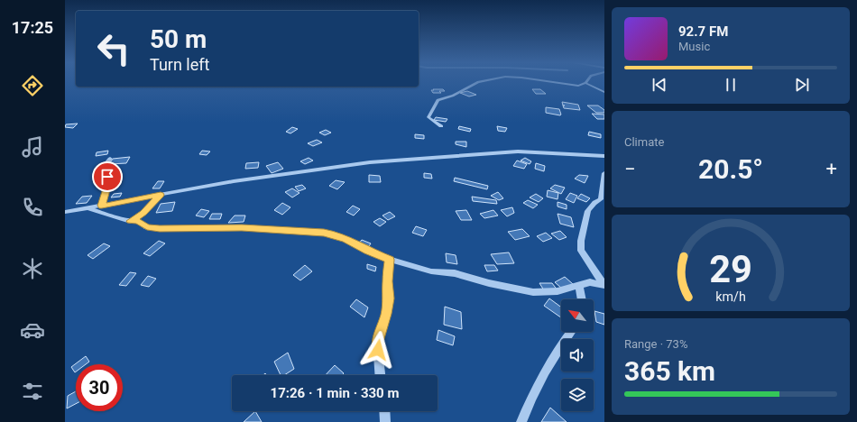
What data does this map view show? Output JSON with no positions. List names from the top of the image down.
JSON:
{
  "north": "top left",
  "page": {
    "tabs": "17:25",
    "turn": ["50 m", "Turn left"],
    "song": ["92.7 FM", "Music"],
    "tile": [
      "Climate",
      ["Range · 73%", "365 km"]
    ],
    "heat": ["−", "20.5°", "+"],
    "limit": "30",
    "trip": "17:26 · 1 min · 330 m",
    "gauge": ["29", "km/h"]
  }
}
